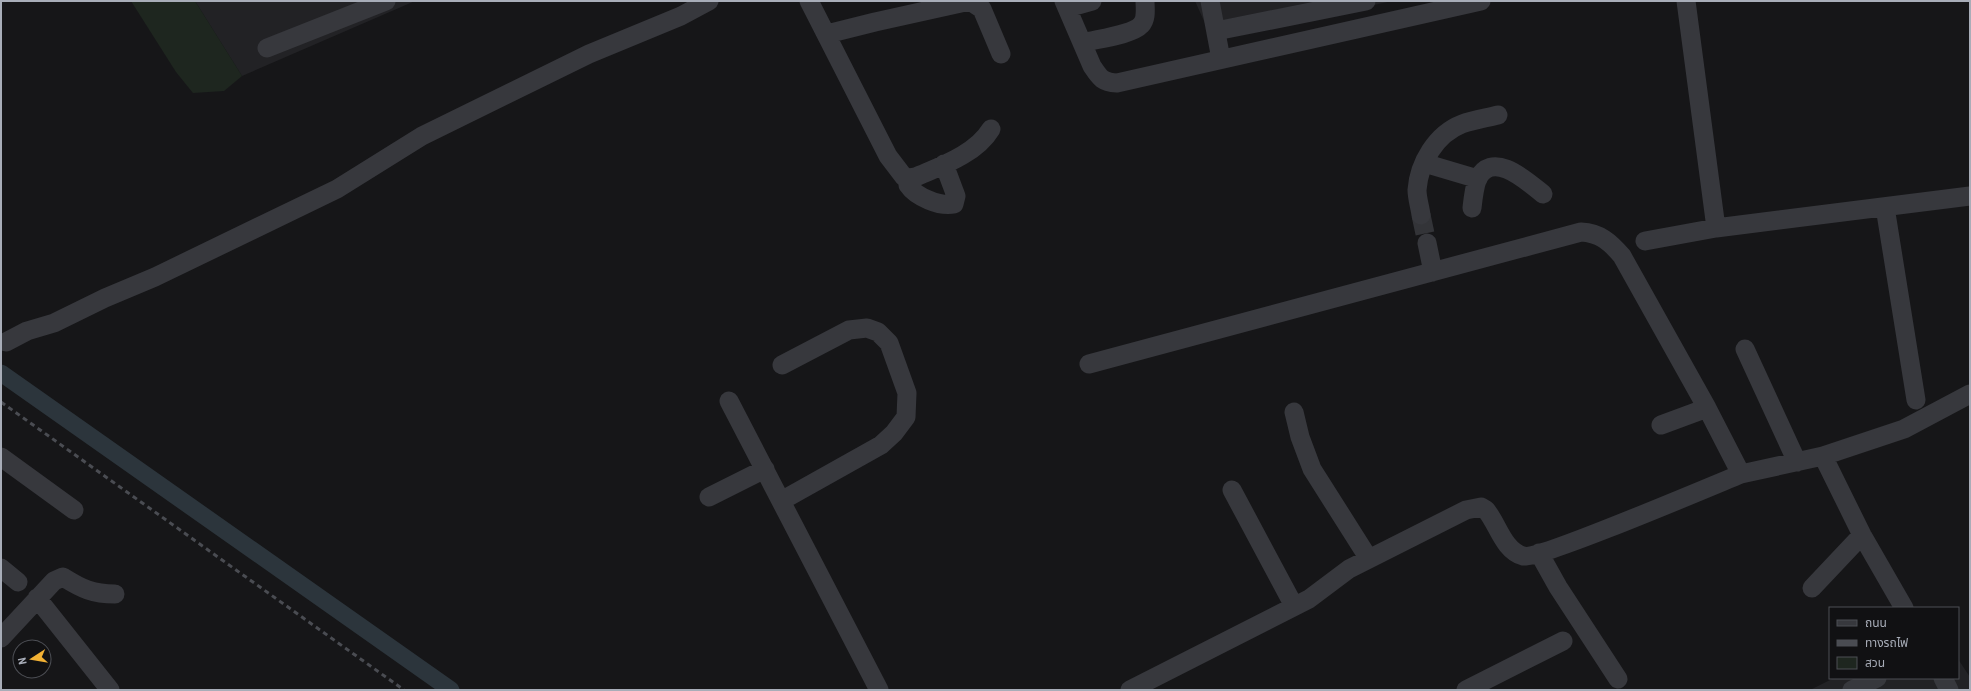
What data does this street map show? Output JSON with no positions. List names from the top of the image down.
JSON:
{
  "legend": ["ถนน", "ทางรถไฟ", "สวน"],
  "north": "left"
}
